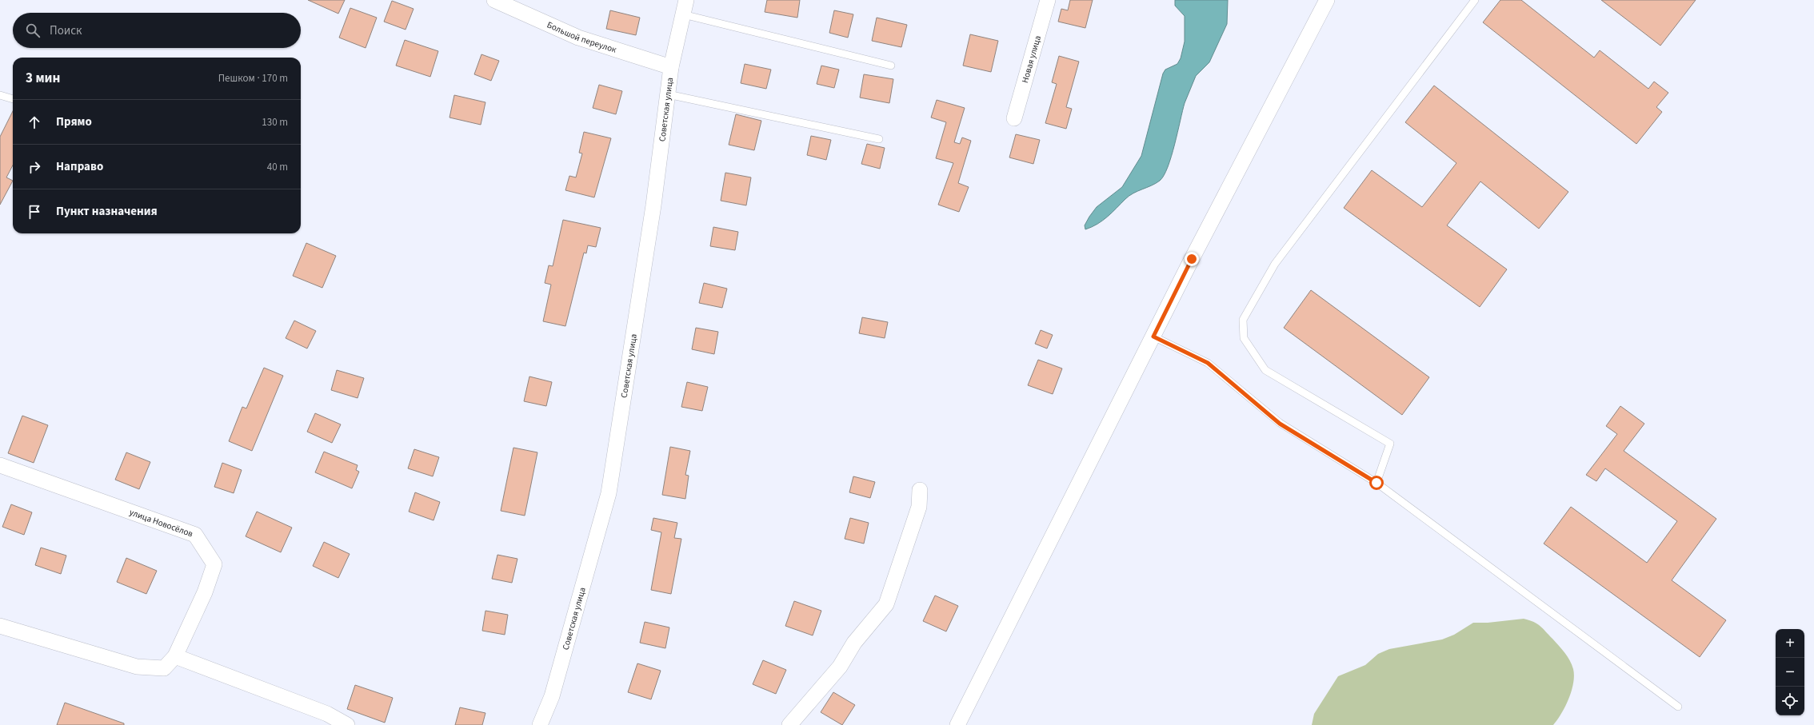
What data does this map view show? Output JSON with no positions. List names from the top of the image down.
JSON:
{
  "streets": {
    "street": [
      "Большой переулок",
      "Новая улица",
      "Советская улица",
      "улица Новосёлов"
    ]
  },
  "crossings": [
    ["Большой переулок", "Советская улица"]
  ],
  "page": {
    "search": "Поиск",
    "heading": ["3 мин", "Пешком · 170 m"],
    "list": [
      ["Прямо", "130 m"],
      ["Направо", "40 m"],
      "Пункт назначения"
    ],
    "map_buttons": ["+", "−"]
  }
}
